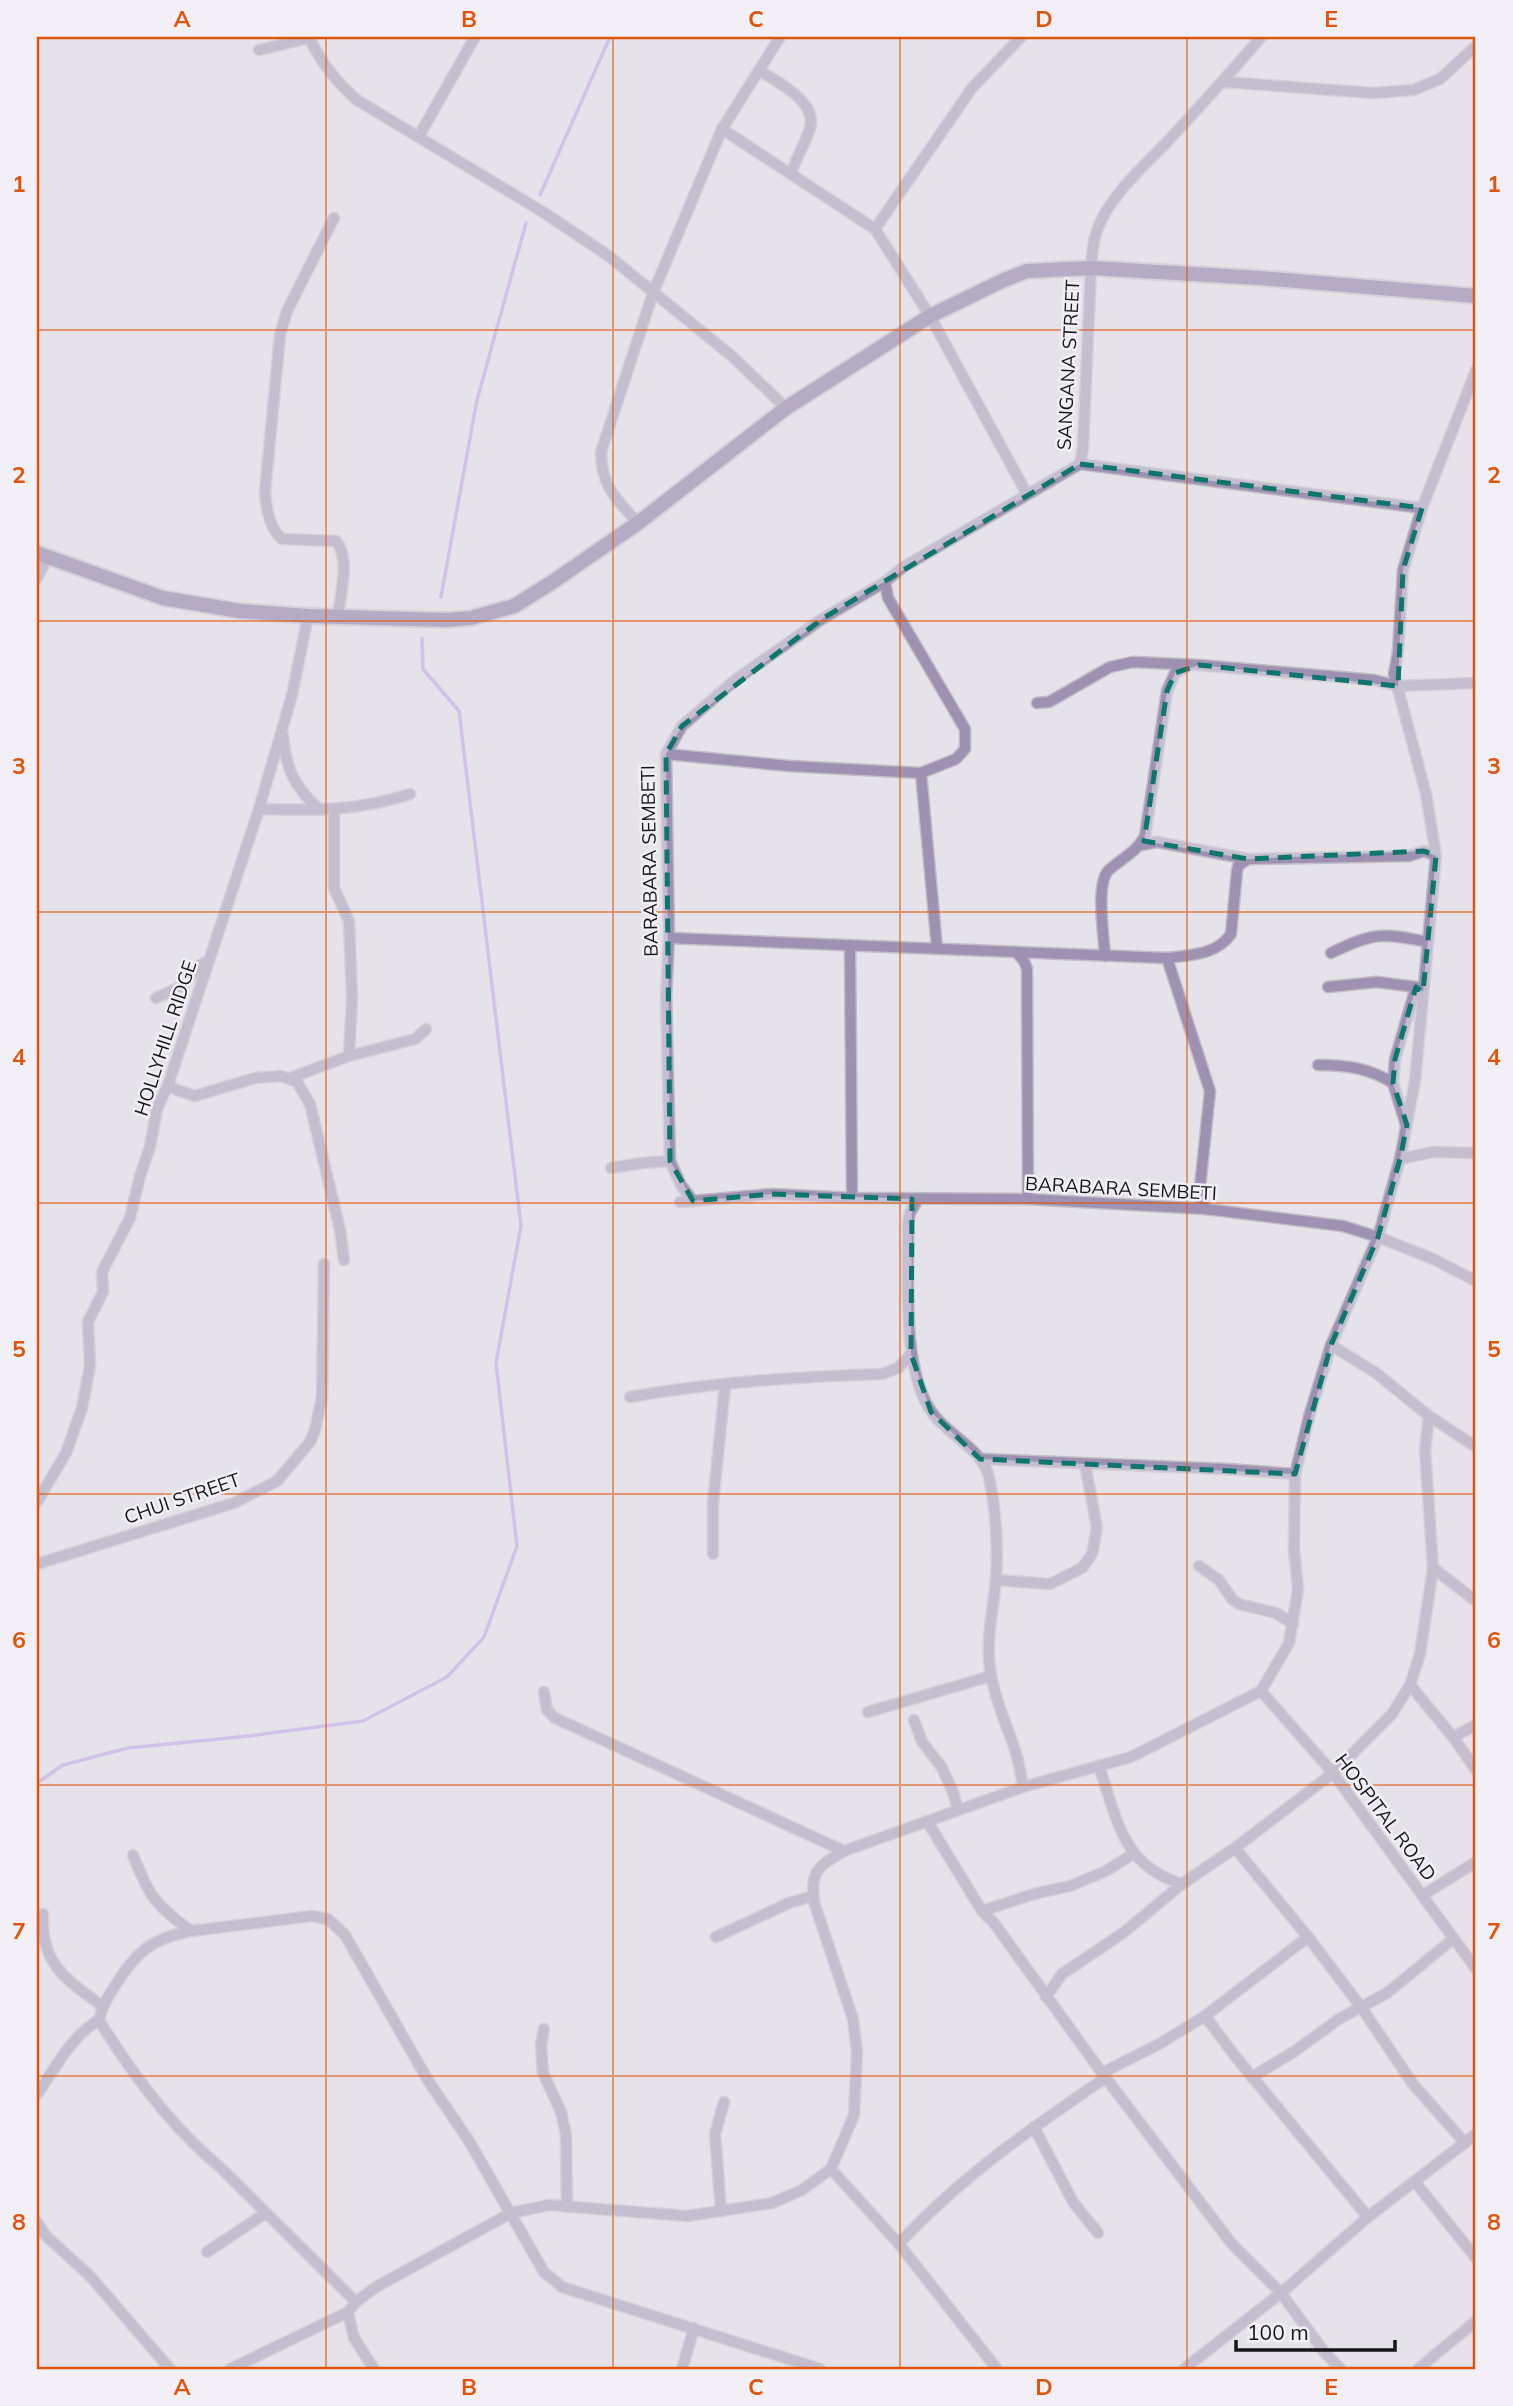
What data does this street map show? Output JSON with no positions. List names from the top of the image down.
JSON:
{
  "streets": {
    "street": [
      "SANGANA STREET",
      "BARABARA SEMBETI",
      "HOLLYHILL RIDGE",
      "CHUI STREET",
      "HOSPITAL ROAD"
    ]
  },
  "crossings": [
    ["SANGANA STREET", "BARABARA SEMBETI"]
  ],
  "scale_bar": "100 m",
  "grid": {
    "columns": [
      "A",
      "B",
      "C",
      "D",
      "E"
    ],
    "rows": [
      "1",
      "2",
      "3",
      "4",
      "5",
      "6",
      "7",
      "8"
    ]
  }
}
